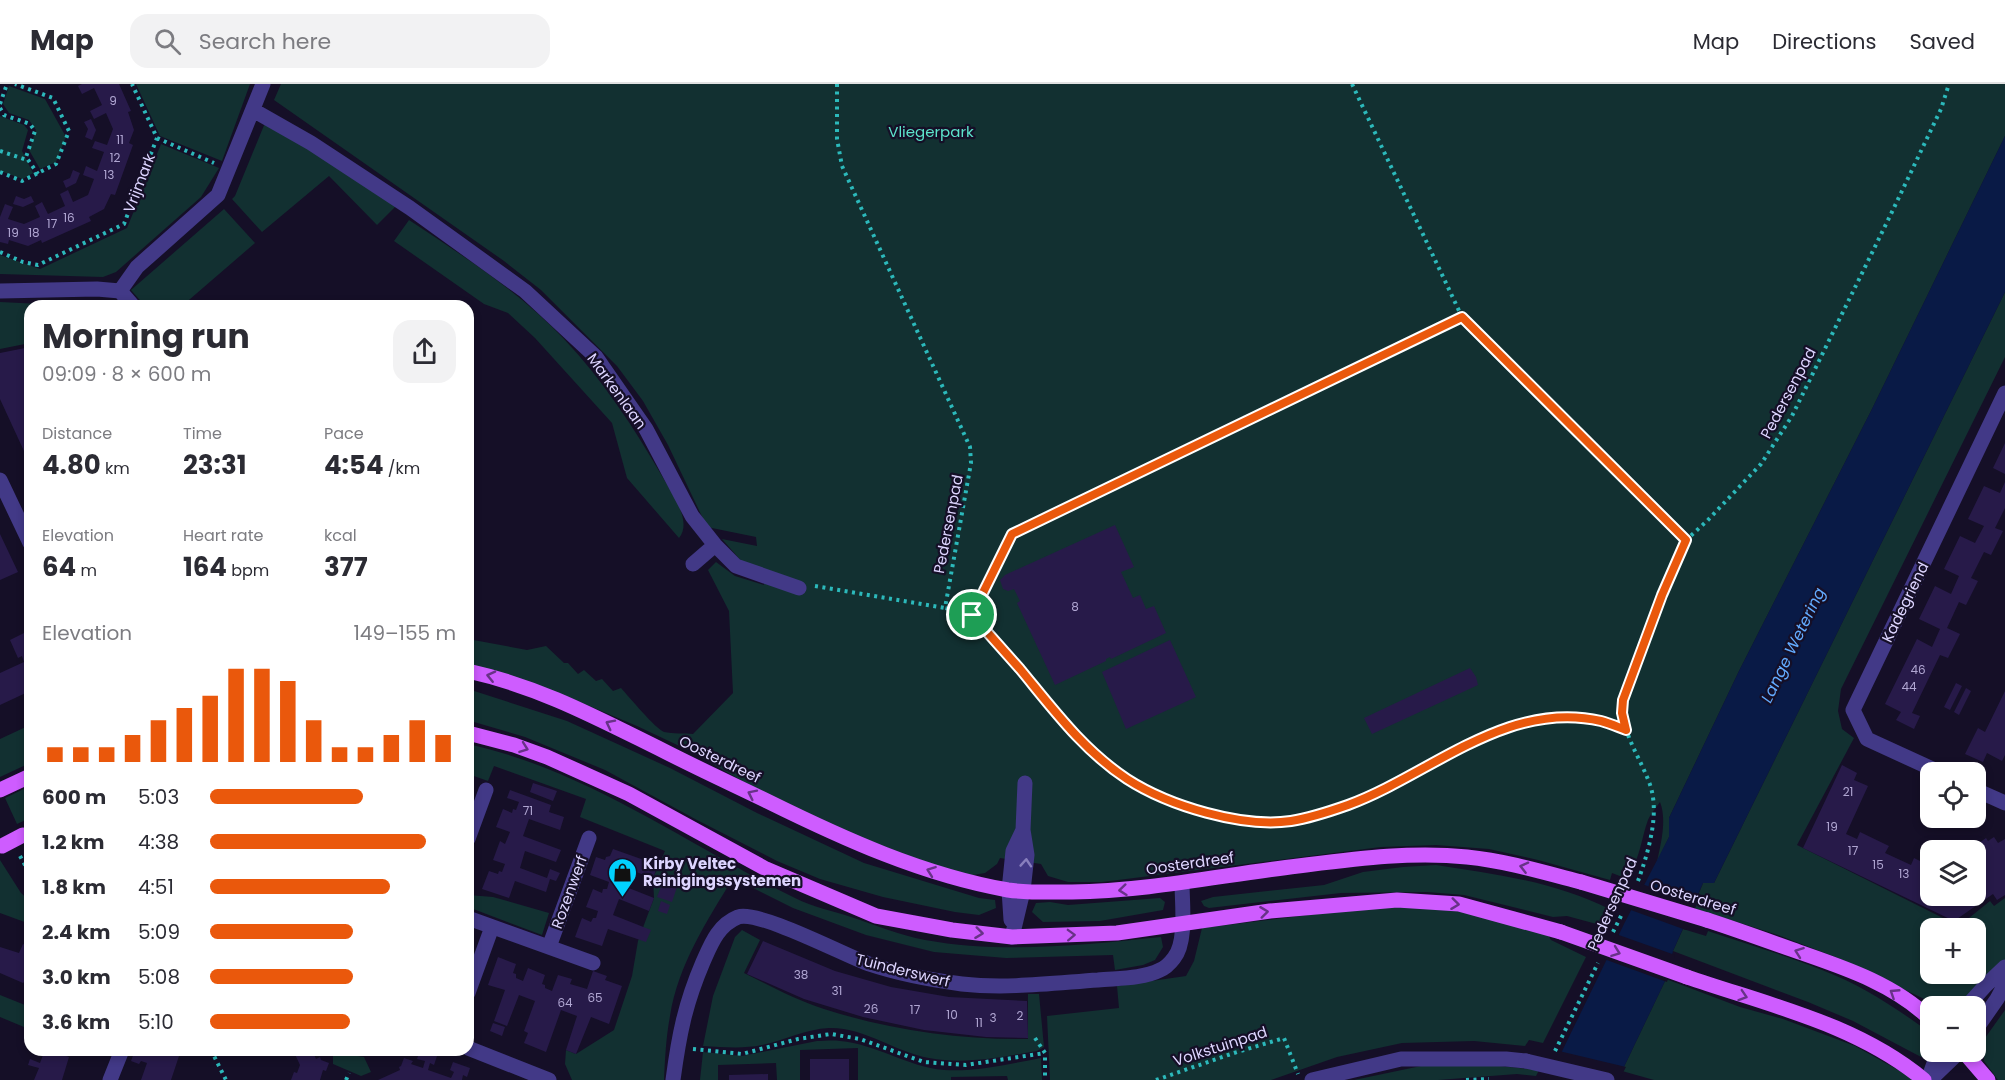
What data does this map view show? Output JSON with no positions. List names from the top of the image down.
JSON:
{
  "streets": {
    "main road": ["Oosterdreef"],
    "street": [
      "Markenlaan",
      "Kadegriend",
      "Rozenwerf",
      "Tuinderswerf"
    ],
    "path": ["Vrijmark", "Pedersenpad", "Volkstuinpad"]
  },
  "crossings": [
    ["Oosterdreef", "Tuinderswerf"]
  ],
  "water": ["Lange Wetering"],
  "parks": ["Vliegerpark"],
  "places": {
    "shop": ["Kirby Veltec Reinigingssystemen"]
  },
  "house_numbers": [
    "9",
    "11",
    "12",
    "13",
    "16",
    "17",
    "19",
    "18",
    "8",
    "46",
    "44",
    "21",
    "71",
    "19",
    "17",
    "15",
    "13",
    "38",
    "31",
    "65",
    "64",
    "26",
    "17",
    "10",
    "2",
    "3",
    "11"
  ],
  "page": {
    "header": "Map",
    "search": "Search here",
    "nav": ["Map", "Directions", "Saved"],
    "heading": ["Morning run", "09:09 · 8 × 600 m"],
    "stats": [
      ["Distance", "4.80 km"],
      ["Time", "23:31"],
      ["Pace", "4:54 /km"],
      ["Elevation", "64 m"],
      ["Heart rate", "164 bpm"],
      ["kcal", "377"]
    ],
    "chart": ["Elevation", "149–155 m"],
    "map_buttons": ["+", "−"],
    "list": [
      {
        "name": "600 m",
        "note": "5:03"
      },
      {
        "name": "1.2 km",
        "note": "4:38"
      },
      {
        "name": "1.8 km",
        "note": "4:51"
      },
      {
        "name": "2.4 km",
        "note": "5:09"
      },
      {
        "name": "3.0 km",
        "note": "5:08"
      },
      {
        "name": "3.6 km",
        "note": "5:10"
      }
    ]
  }
}
